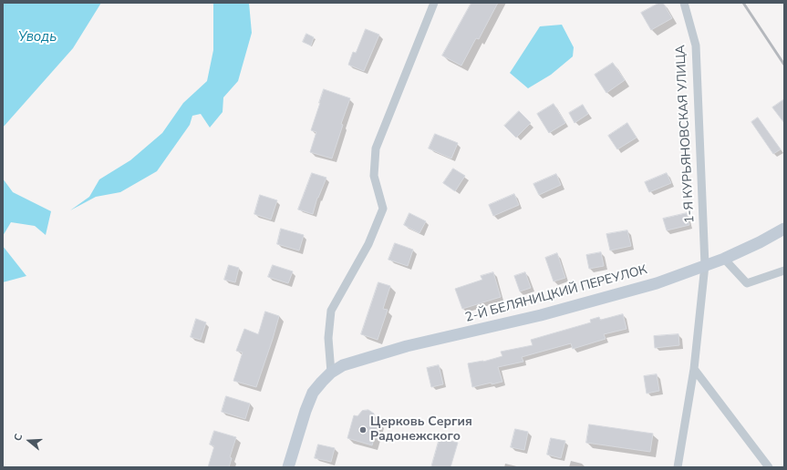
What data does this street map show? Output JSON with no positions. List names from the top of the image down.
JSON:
{
  "streets": {
    "main road": ["2-Й БЕЛЯНИЦКИЙ ПЕРЕУЛОК"],
    "street": ["1-Я КУРЬЯНОВСКАЯ УЛИЦА"]
  },
  "crossings": [
    ["1-Я КУРЬЯНОВСКАЯ УЛИЦА", "2-Й БЕЛЯНИЦКИЙ ПЕРЕУЛОК"]
  ],
  "water": ["Уводь"],
  "places": ["Церковь Сергия Радонежского"],
  "north": "left"
}
